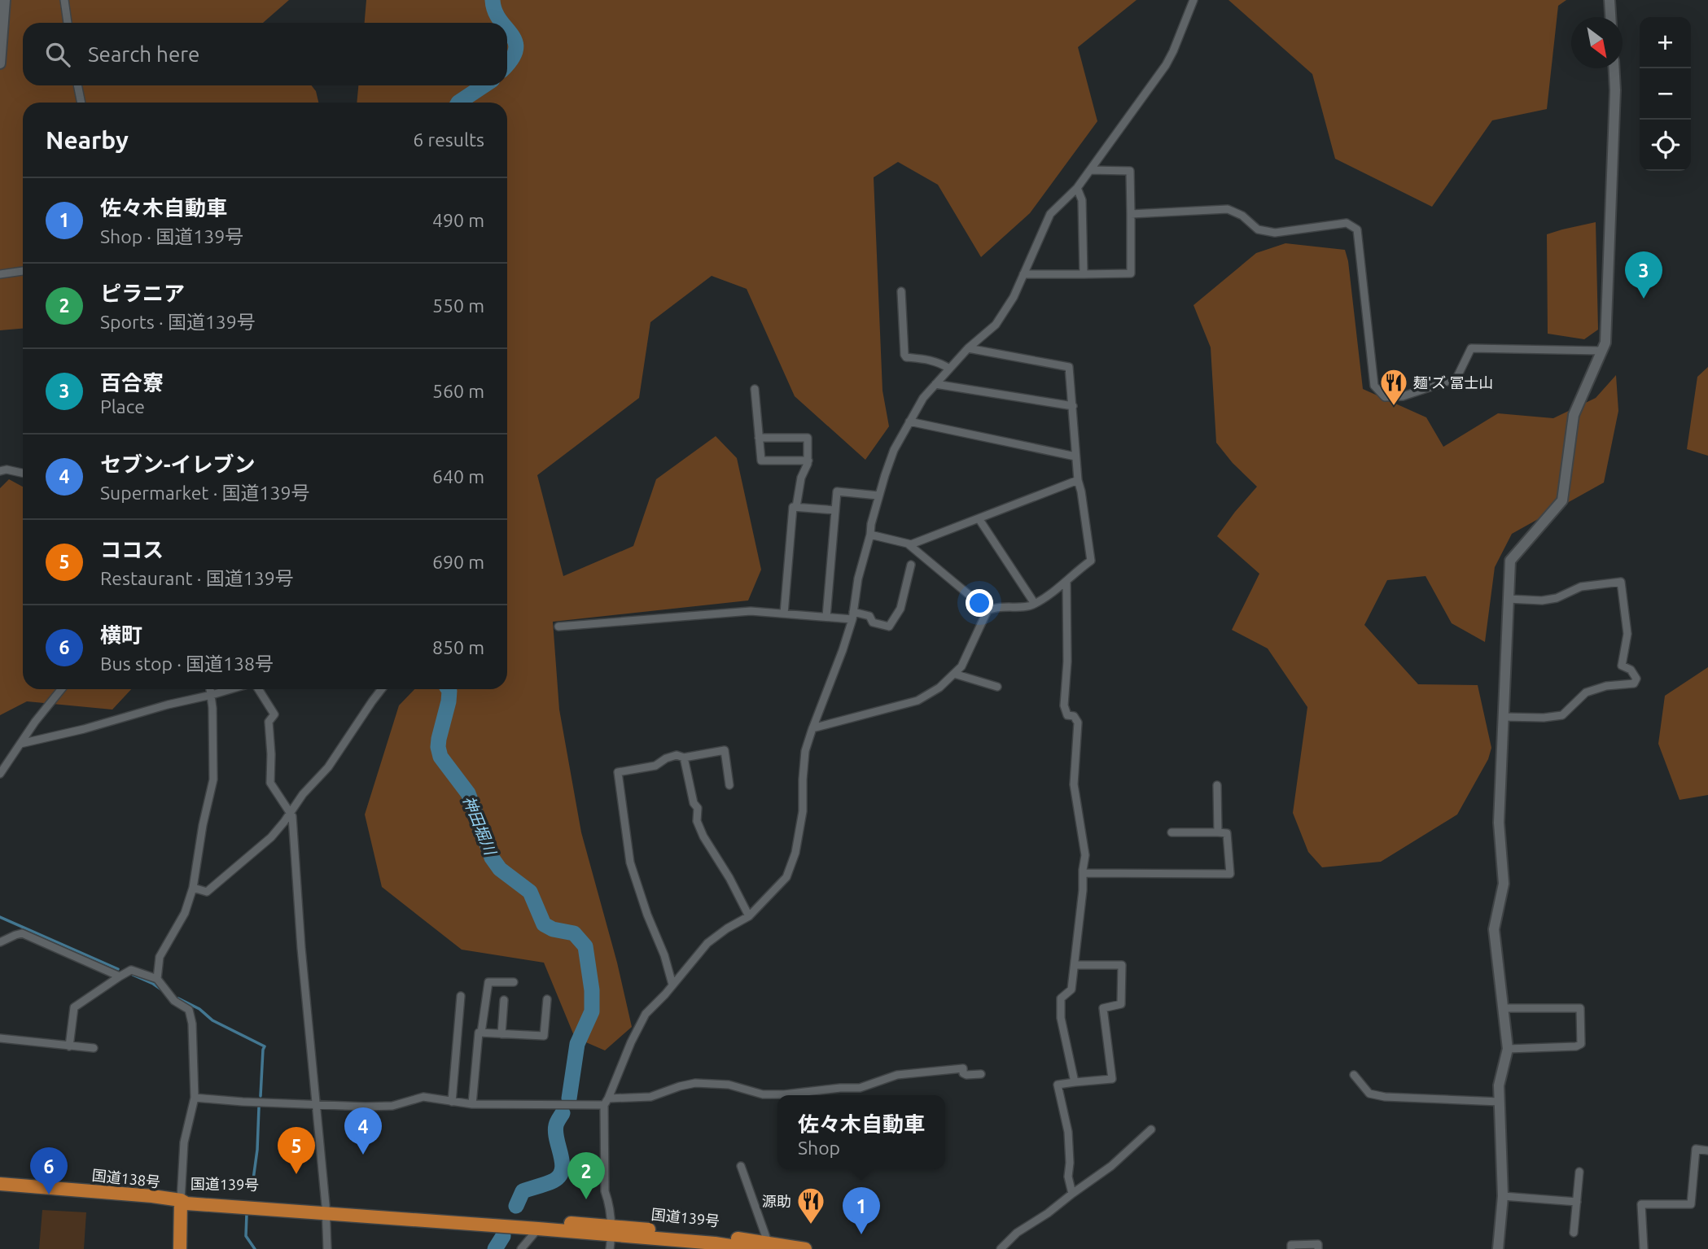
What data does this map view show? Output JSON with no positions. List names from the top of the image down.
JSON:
{
  "streets": {
    "highway": ["国道138号", "国道139号"]
  },
  "crossings": [
    ["国道138号", "国道139号"]
  ],
  "water": ["神田堀川"],
  "places": {
    "restaurant": ["麺'ズ 冨士山", "源助"]
  },
  "north": "bottom right",
  "page": {
    "map_buttons": ["+", "−"],
    "search": "Search here",
    "heading": ["Nearby", "6 results"],
    "list": [
      {
        "mark": "1",
        "name": "佐々木自動車",
        "note": "Shop · 国道139号",
        "value": "490 m"
      },
      {
        "mark": "2",
        "name": "ピラニア",
        "note": "Sports · 国道139号",
        "value": "550 m"
      },
      {
        "mark": "3",
        "name": "百合寮",
        "note": "Place",
        "value": "560 m"
      },
      {
        "mark": "4",
        "name": "セブン-イレブン",
        "note": "Supermarket · 国道139号",
        "value": "640 m"
      },
      {
        "mark": "5",
        "name": "ココス",
        "note": "Restaurant · 国道139号",
        "value": "690 m"
      },
      {
        "mark": "6",
        "name": "横町",
        "note": "Bus stop · 国道138号",
        "value": "850 m"
      }
    ],
    "pins": [
      "3",
      "4",
      "5",
      "6",
      "2",
      "1"
    ],
    "popup": ["佐々木自動車", "Shop"]
  }
}
